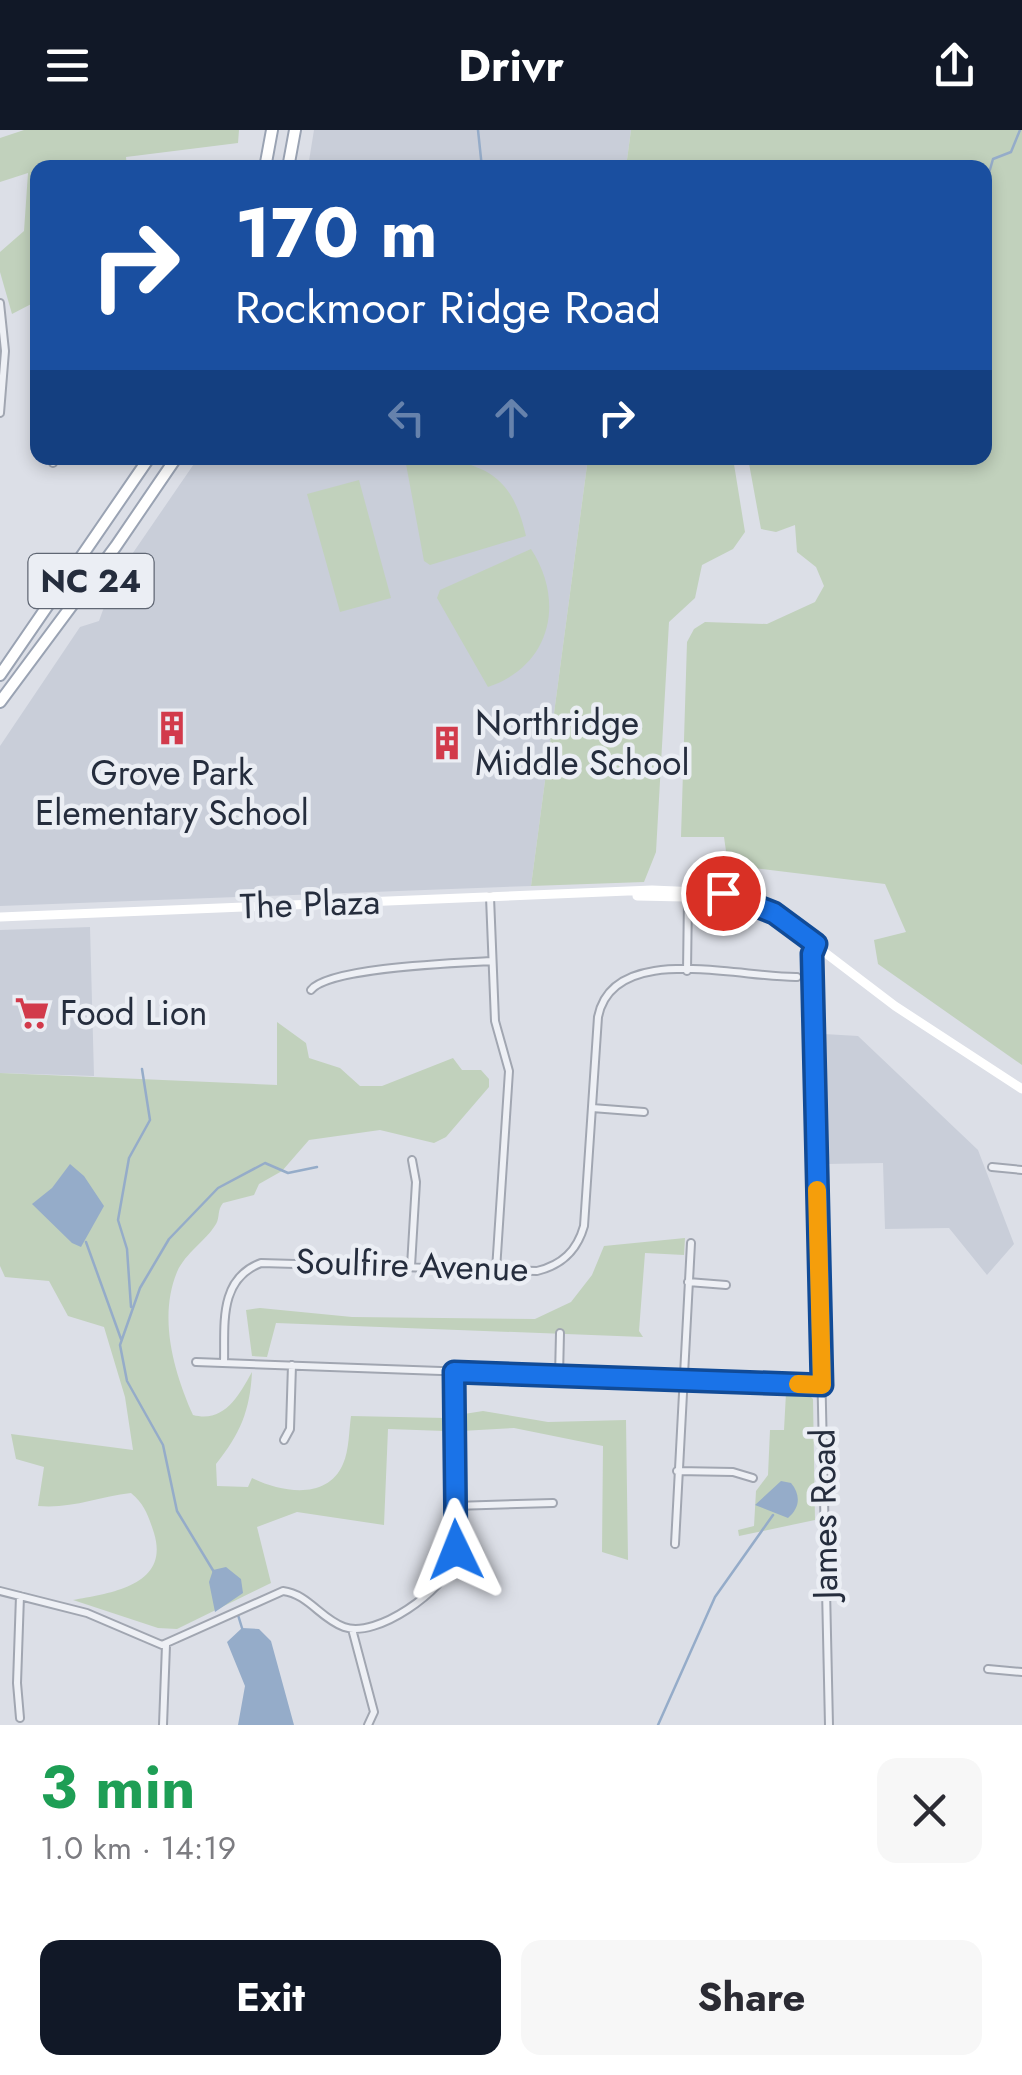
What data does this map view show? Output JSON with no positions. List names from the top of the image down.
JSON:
{
  "streets": {
    "main road": ["NC 24"],
    "street": ["The Plaza", "Soulfire Avenue", "James Road"]
  },
  "crossings": [
    ["The Plaza", "James Road"]
  ],
  "places": {
    "building": ["Grove Park Elementary School", "Northridge Middle School"],
    "supermarket": ["Food Lion"]
  },
  "page": {
    "header": "Drivr",
    "turn": ["170 m", "Rockmoor Ridge Road"],
    "heading": ["3 min", "1.0 km · 14:19"],
    "buttons": ["Exit", "Share"]
  }
}
